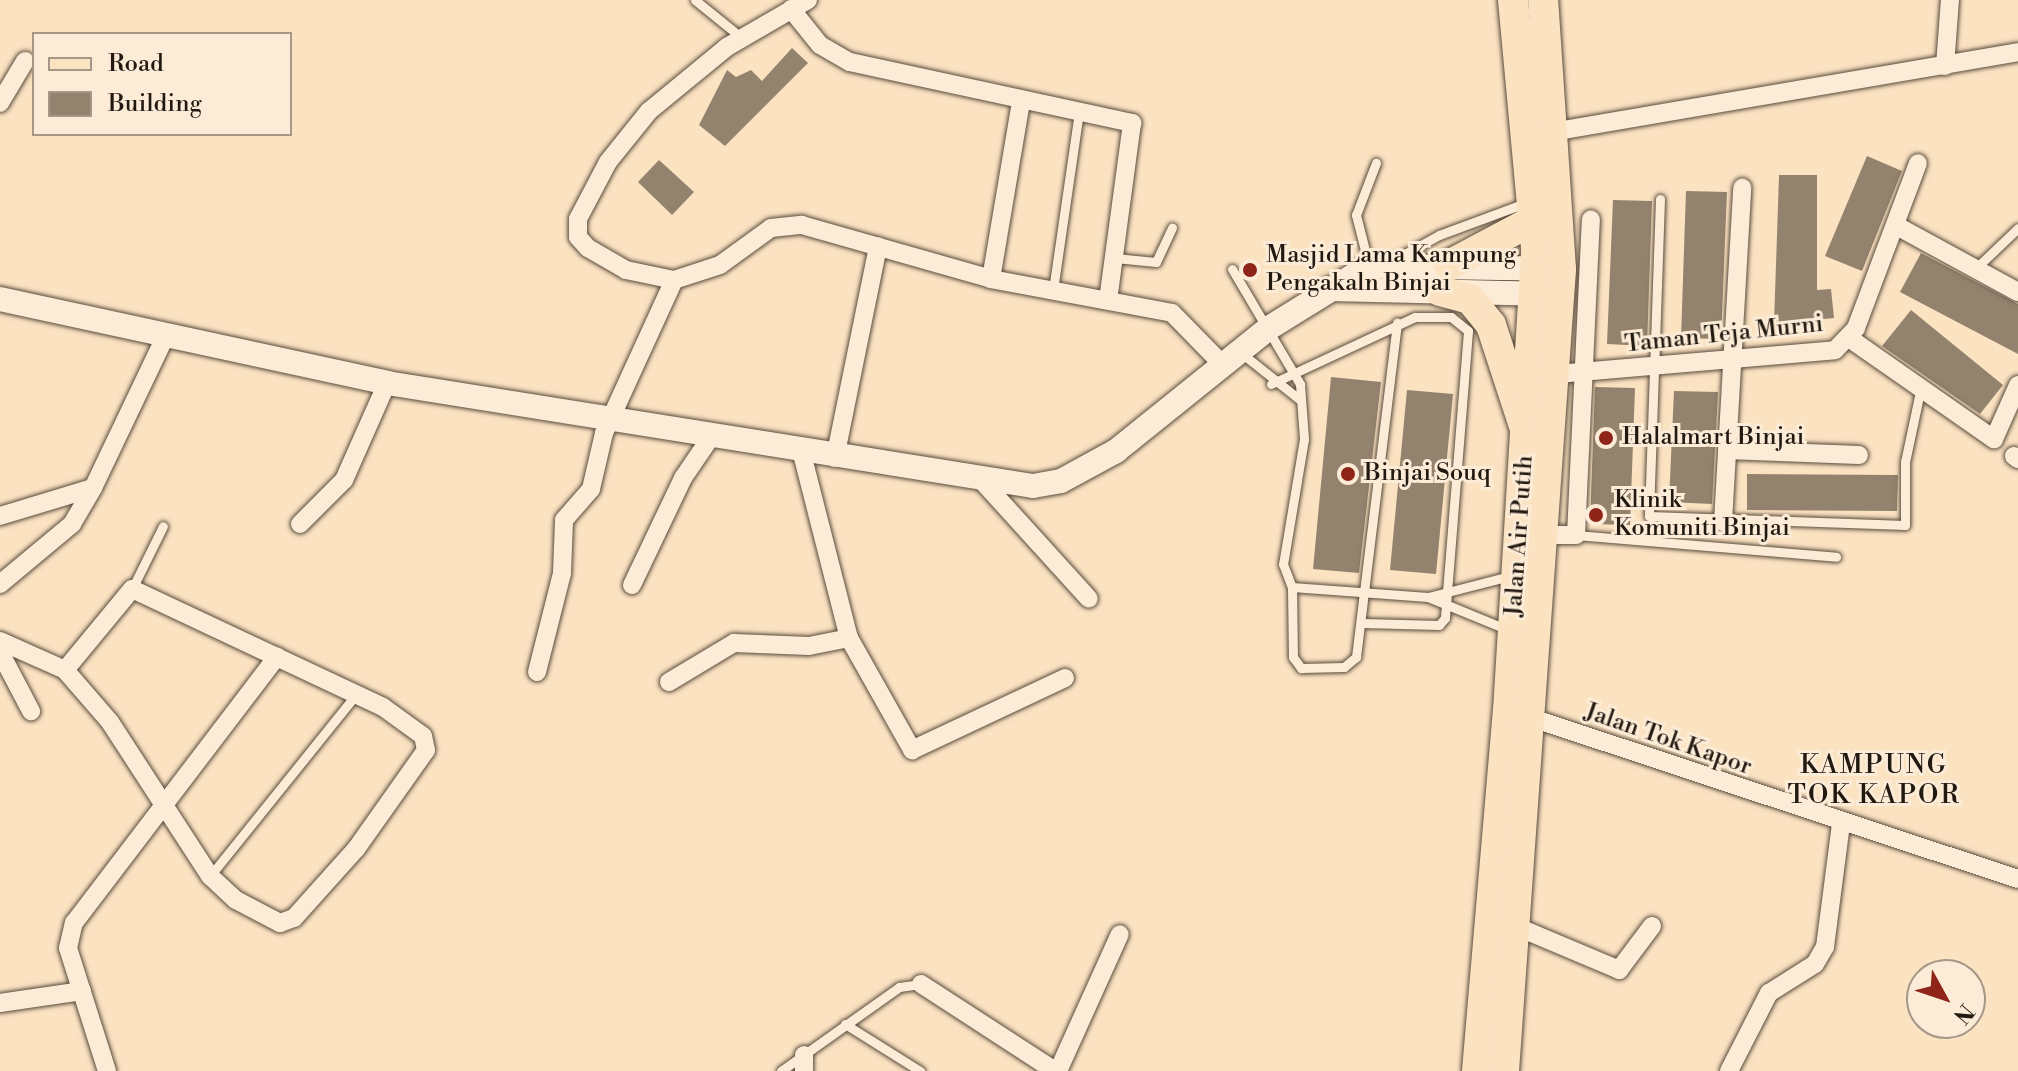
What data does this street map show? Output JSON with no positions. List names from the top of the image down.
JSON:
{
  "streets": {
    "main road": ["Jalan Air Putih"],
    "street": ["Taman Teja Murni", "Jalan Tok Kapor"]
  },
  "crossings": [
    ["Taman Teja Murni", "Jalan Air Putih"],
    ["Jalan Air Putih", "Jalan Tok Kapor"]
  ],
  "districts": ["KAMPUNG TOK KAPOR"],
  "places": [
    "Masjid Lama Kampung Pengakaln Binjai",
    "Halalmart Binjai",
    "Binjai Souq",
    "Klinik Komuniti Binjai"
  ],
  "legend": ["Road", "Building"],
  "north": "bottom right"
}
